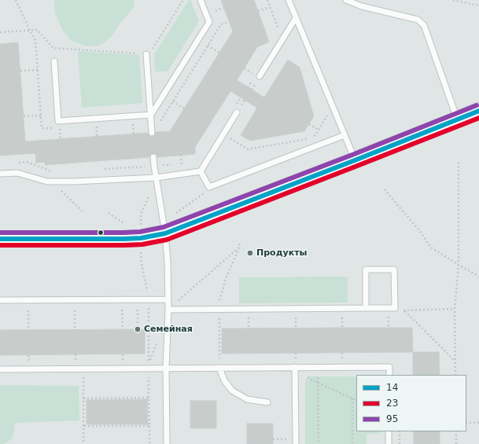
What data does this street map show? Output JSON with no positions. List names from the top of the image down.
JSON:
{
  "places": ["Продукты", "Семейная"],
  "lines": ["transit line 95", "transit line 14", "transit line 23"],
  "legend": ["14", "23", "95"]
}
